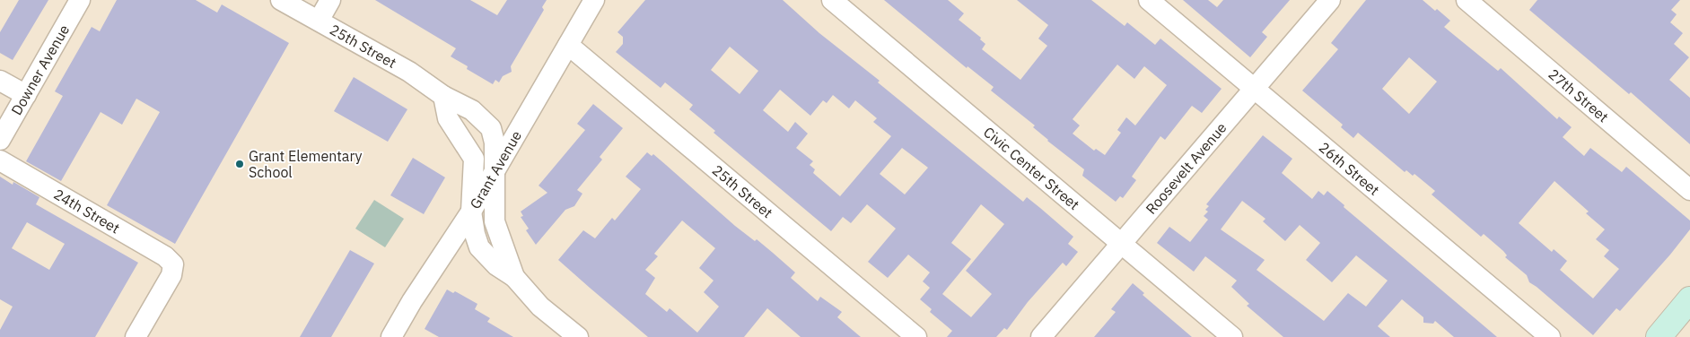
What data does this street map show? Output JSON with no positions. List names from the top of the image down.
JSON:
{
  "streets": {
    "street": [
      "25th Street",
      "Downer Avenue",
      "27th Street",
      "Civic Center Street",
      "Roosevelt Avenue",
      "26th Street",
      "Grant Avenue",
      "24th Street"
    ]
  },
  "crossings": [
    ["25th Street", "Grant Avenue"],
    ["Civic Center Street", "Roosevelt Avenue"],
    ["Roosevelt Avenue", "26th Street"]
  ],
  "places": ["Grant Elementary School"]
}
